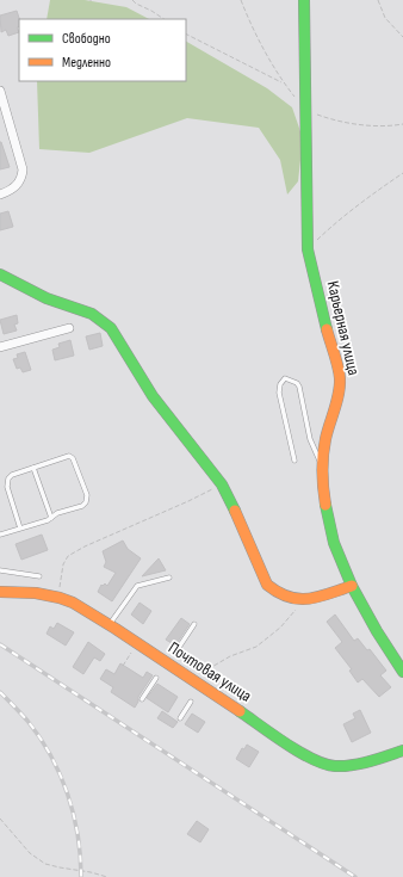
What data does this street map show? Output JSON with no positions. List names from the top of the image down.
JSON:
{
  "streets": {
    "street": ["Карьерная улица", "Почтовая улица"]
  },
  "legend": ["Свободно", "Медленно"]
}
